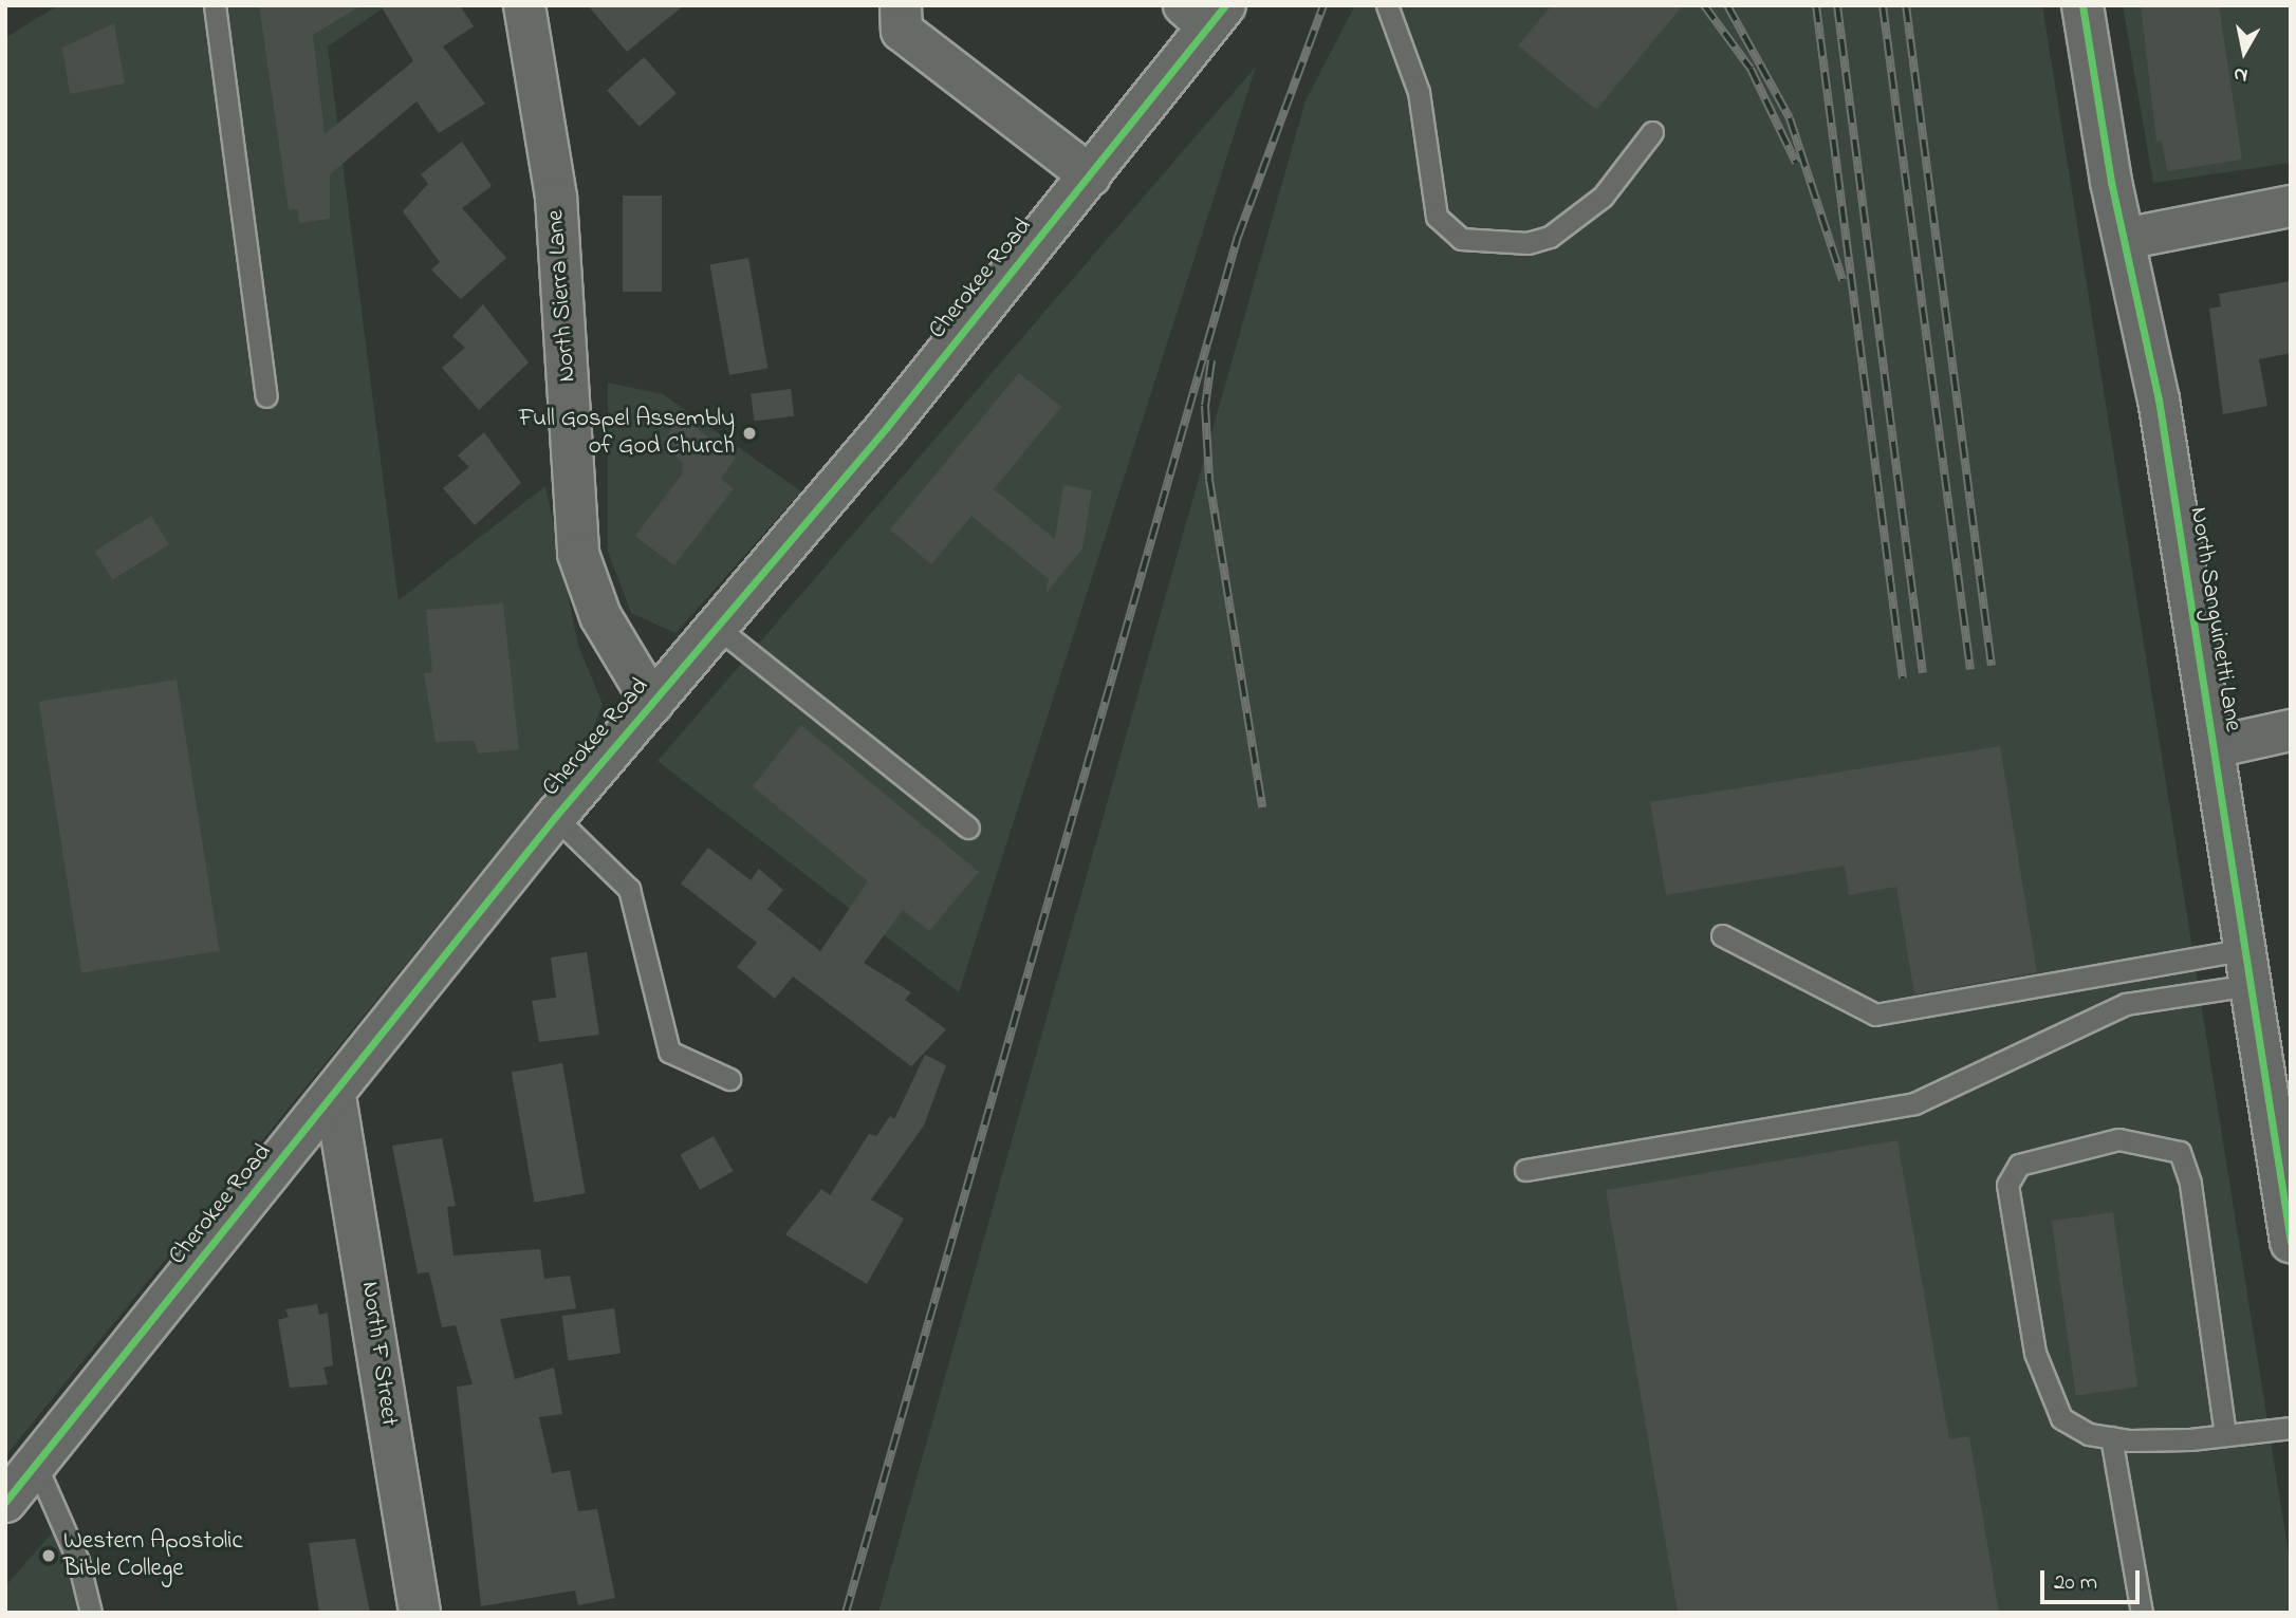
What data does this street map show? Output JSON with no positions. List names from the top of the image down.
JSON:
{
  "streets": {
    "street": [
      "Cherokee Road",
      "North Sierra Lane",
      "North Sanguinetti Lane",
      "North F Street"
    ]
  },
  "crossings": [
    ["Cherokee Road", "North Sierra Lane"],
    ["Cherokee Road", "North F Street"]
  ],
  "places": ["Full Gospel Assembly of God Church", "Western Apostolic Bible College"],
  "scale_bar": "20 m",
  "north": "bottom"
}
